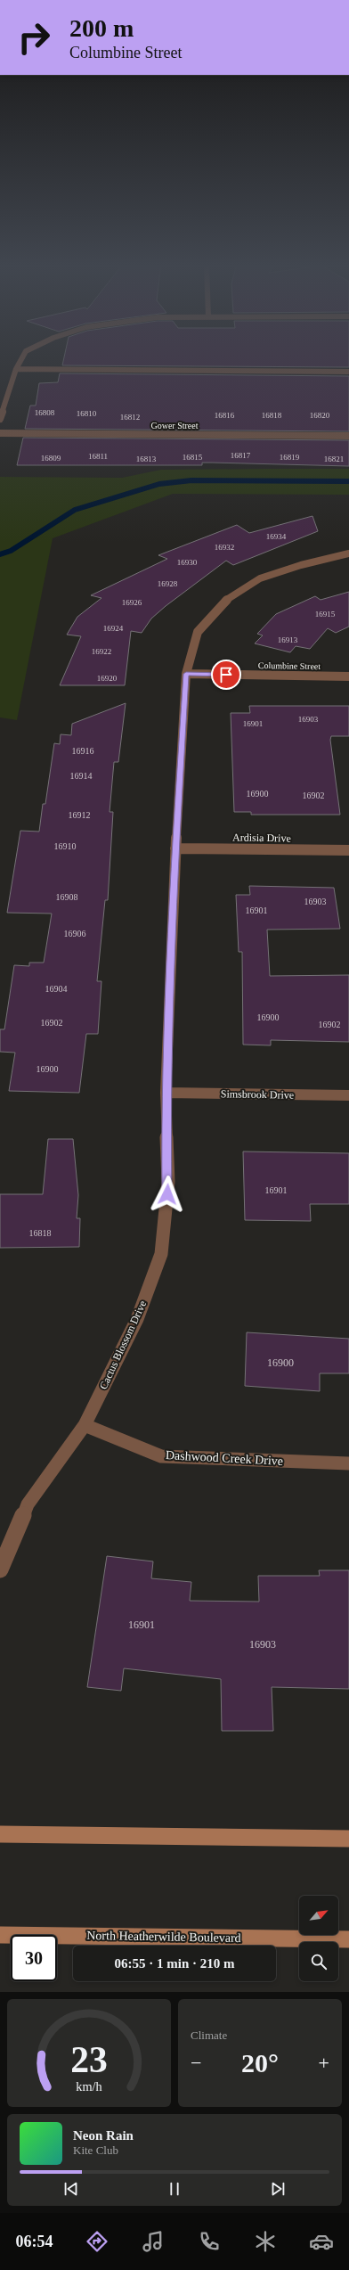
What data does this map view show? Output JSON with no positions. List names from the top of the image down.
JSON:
{
  "streets": {
    "main road": ["North Heatherwilde Boulevard"],
    "street": [
      "Gower Street",
      "Columbine Street",
      "Ardisia Drive",
      "Simsbrook Drive",
      "Cactus Blossom Drive",
      "Dashwood Creek Drive"
    ]
  },
  "crossings": [
    ["Columbine Street", "Cactus Blossom Drive"],
    ["Ardisia Drive", "Cactus Blossom Drive"],
    ["Simsbrook Drive", "Cactus Blossom Drive"],
    ["Cactus Blossom Drive", "Dashwood Creek Drive"]
  ],
  "house_numbers": [
    "16808",
    "16810",
    "16816",
    "16818",
    "16820",
    "16812",
    "16817",
    "16811",
    "16815",
    "16819",
    "16809",
    "16813",
    "16821",
    "16934",
    "16932",
    "16930",
    "16928",
    "16926",
    "16915",
    "16924",
    "16913",
    "16922",
    "16920",
    "16903",
    "16901",
    "16916",
    "16914",
    "16900",
    "16902",
    "16912",
    "16910",
    "16908",
    "16903",
    "16901",
    "16906",
    "16904",
    "16900",
    "16902",
    "16902",
    "16900",
    "16901",
    "16818",
    "16900",
    "16901",
    "16903"
  ],
  "north": "top right",
  "page": {
    "turn": ["200 m", "Columbine Street"],
    "limit": "30",
    "trip": "06:55 · 1 min · 210 m",
    "tile": "Climate",
    "heat": ["−", "20°", "+"],
    "song": ["Neon Rain", "Kite Club"],
    "tabs": "06:54",
    "gauge": ["23", "km/h"]
  }
}
